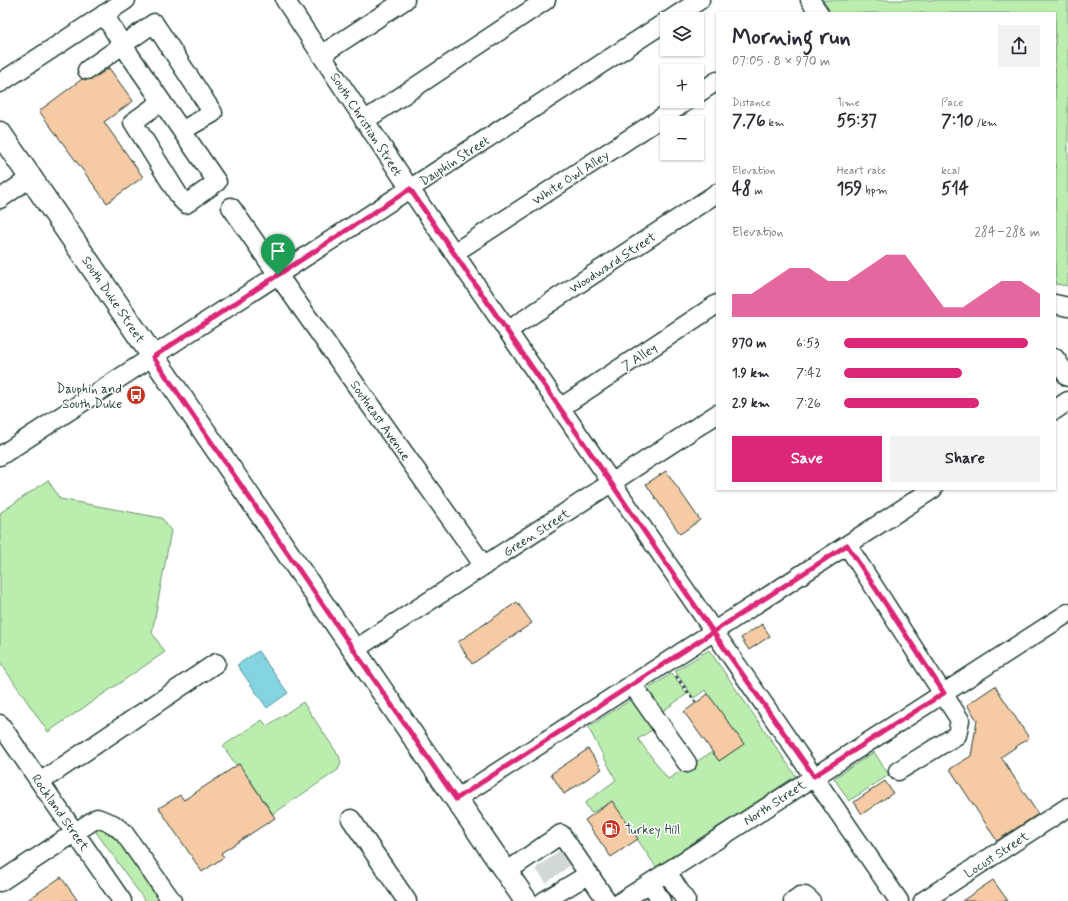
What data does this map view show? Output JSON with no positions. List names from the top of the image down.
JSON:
{
  "streets": {
    "main road": ["South Duke Street"],
    "street": [
      "South Christian Street",
      "Dauphin Street",
      "White Owl Alley",
      "Woodward Street",
      "7 Alley",
      "Southeast Avenue",
      "Green Street",
      "North Street",
      "Rockland Street",
      "Locust Street"
    ]
  },
  "crossings": [
    ["South Christian Street", "Dauphin Street"],
    ["South Christian Street", "White Owl Alley"],
    ["South Christian Street", "Woodward Street"],
    ["South Christian Street", "7 Alley"],
    ["South Christian Street", "Green Street"],
    ["South Christian Street", "North Street"],
    ["Dauphin Street", "South Duke Street"],
    ["Dauphin Street", "Southeast Avenue"],
    ["South Duke Street", "Green Street"],
    ["Southeast Avenue", "Green Street"]
  ],
  "places": {
    "bus stop": ["Dauphin and South Duke"],
    "fuel station": ["Turkey Hill"]
  },
  "page": {
    "map_buttons": ["+", "−"],
    "heading": ["Morning run", "07:05 · 8 × 970 m"],
    "stats": [
      ["Distance", "7.76 km"],
      ["Time", "55:37"],
      ["Pace", "7:10 /km"],
      ["Elevation", "48 m"],
      ["Heart rate", "159 bpm"],
      ["kcal", "514"]
    ],
    "chart": ["Elevation", "284–288 m"],
    "list": [
      {
        "name": "970 m",
        "note": "6:53"
      },
      {
        "name": "1.9 km",
        "note": "7:42"
      },
      {
        "name": "2.9 km",
        "note": "7:26"
      }
    ],
    "buttons": ["Save", "Share"]
  }
}
